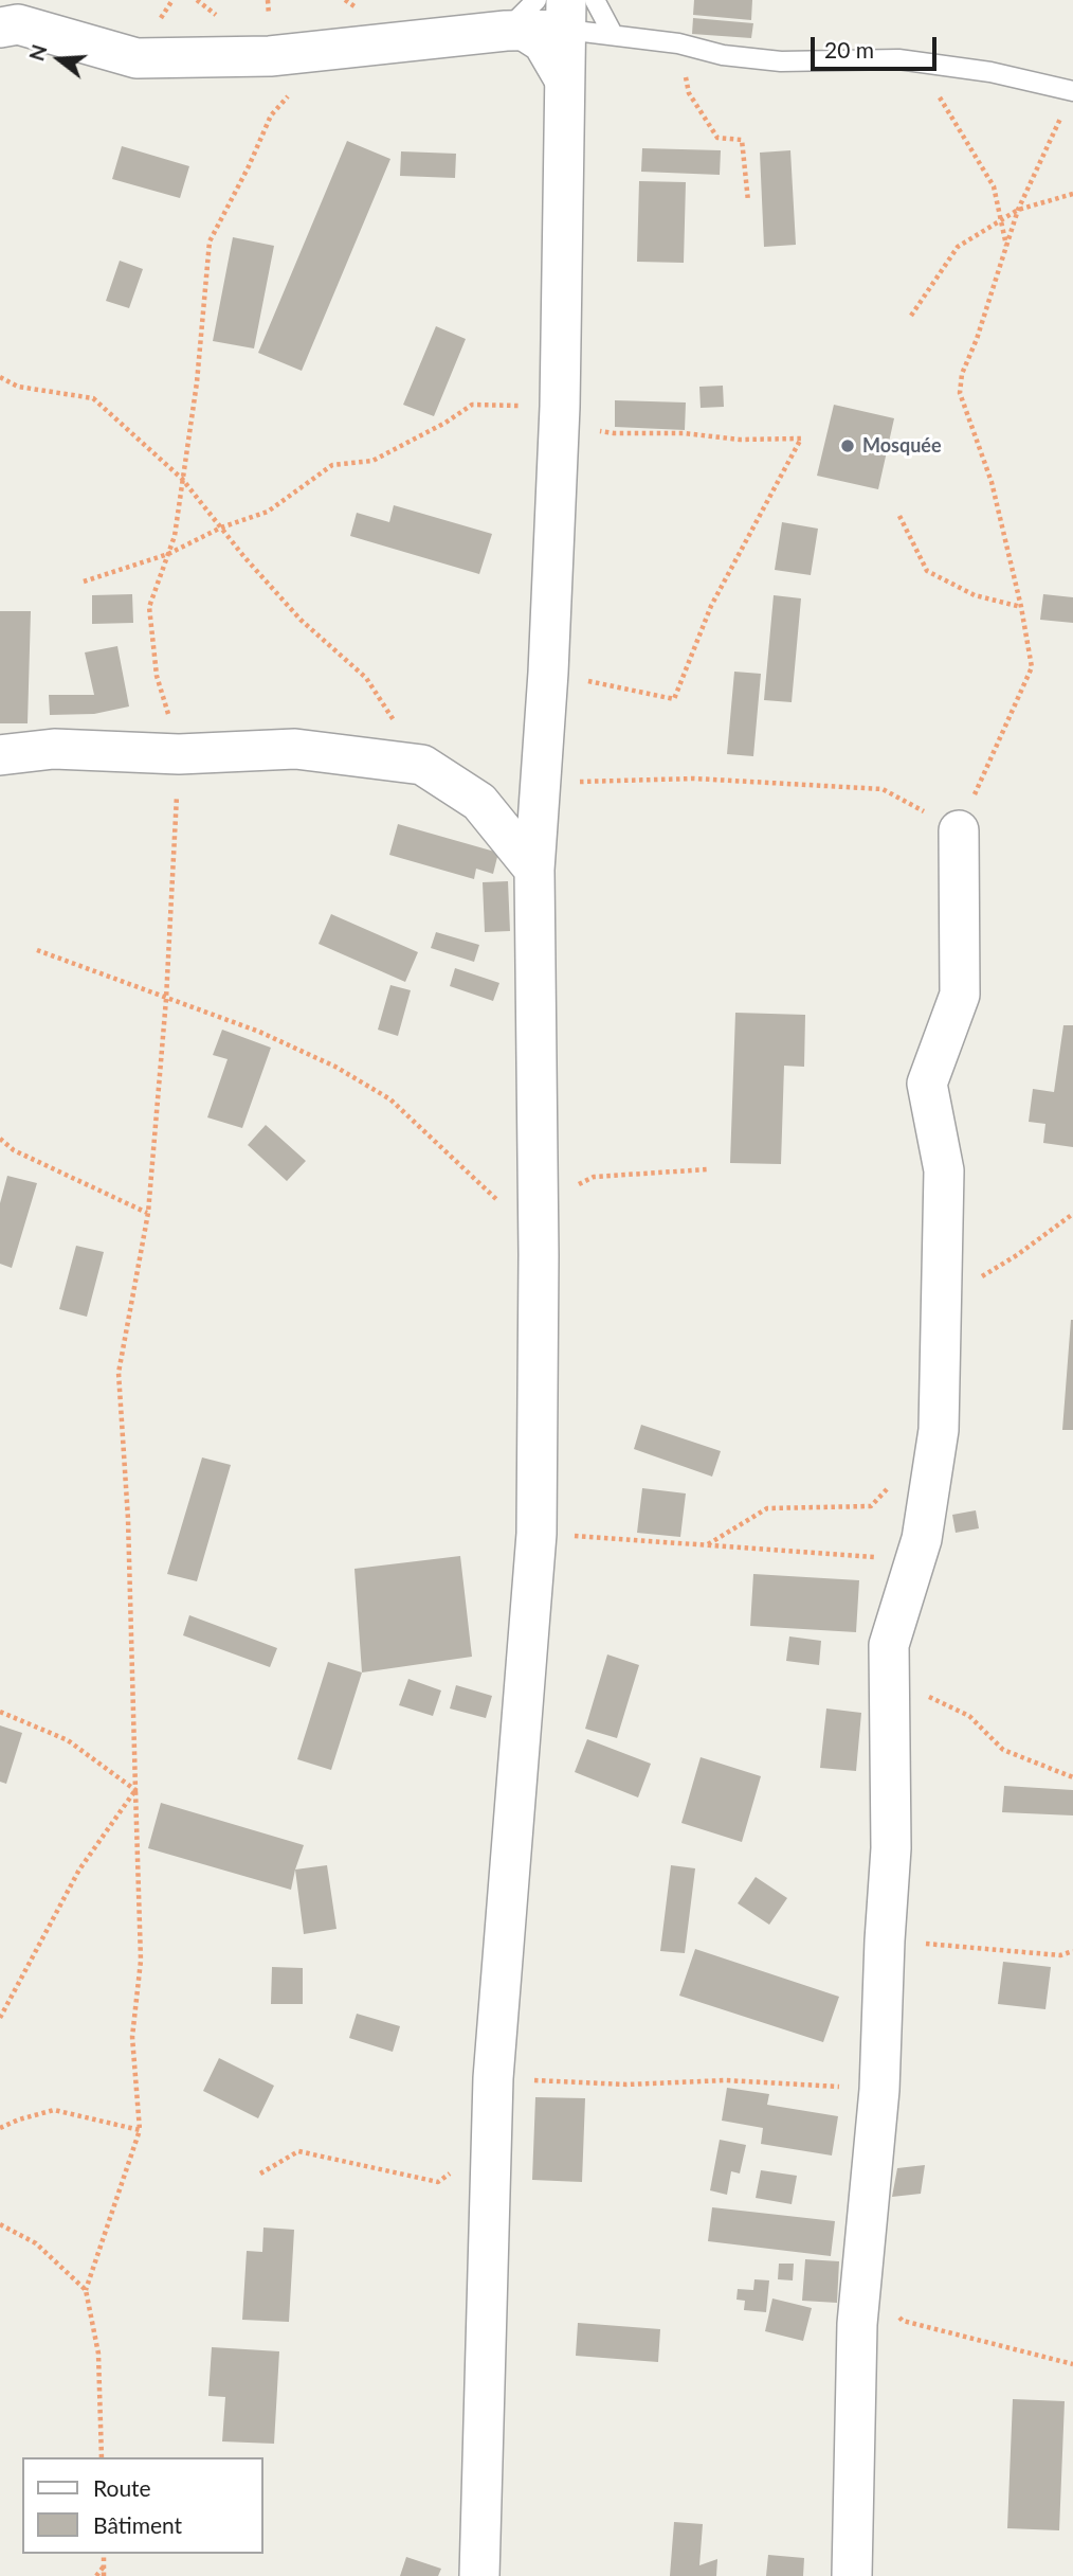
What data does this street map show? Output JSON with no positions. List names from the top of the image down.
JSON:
{
  "places": ["Mosquée"],
  "legend": ["Route", "Bâtiment"],
  "scale_bar": "20 m",
  "north": "left"
}
